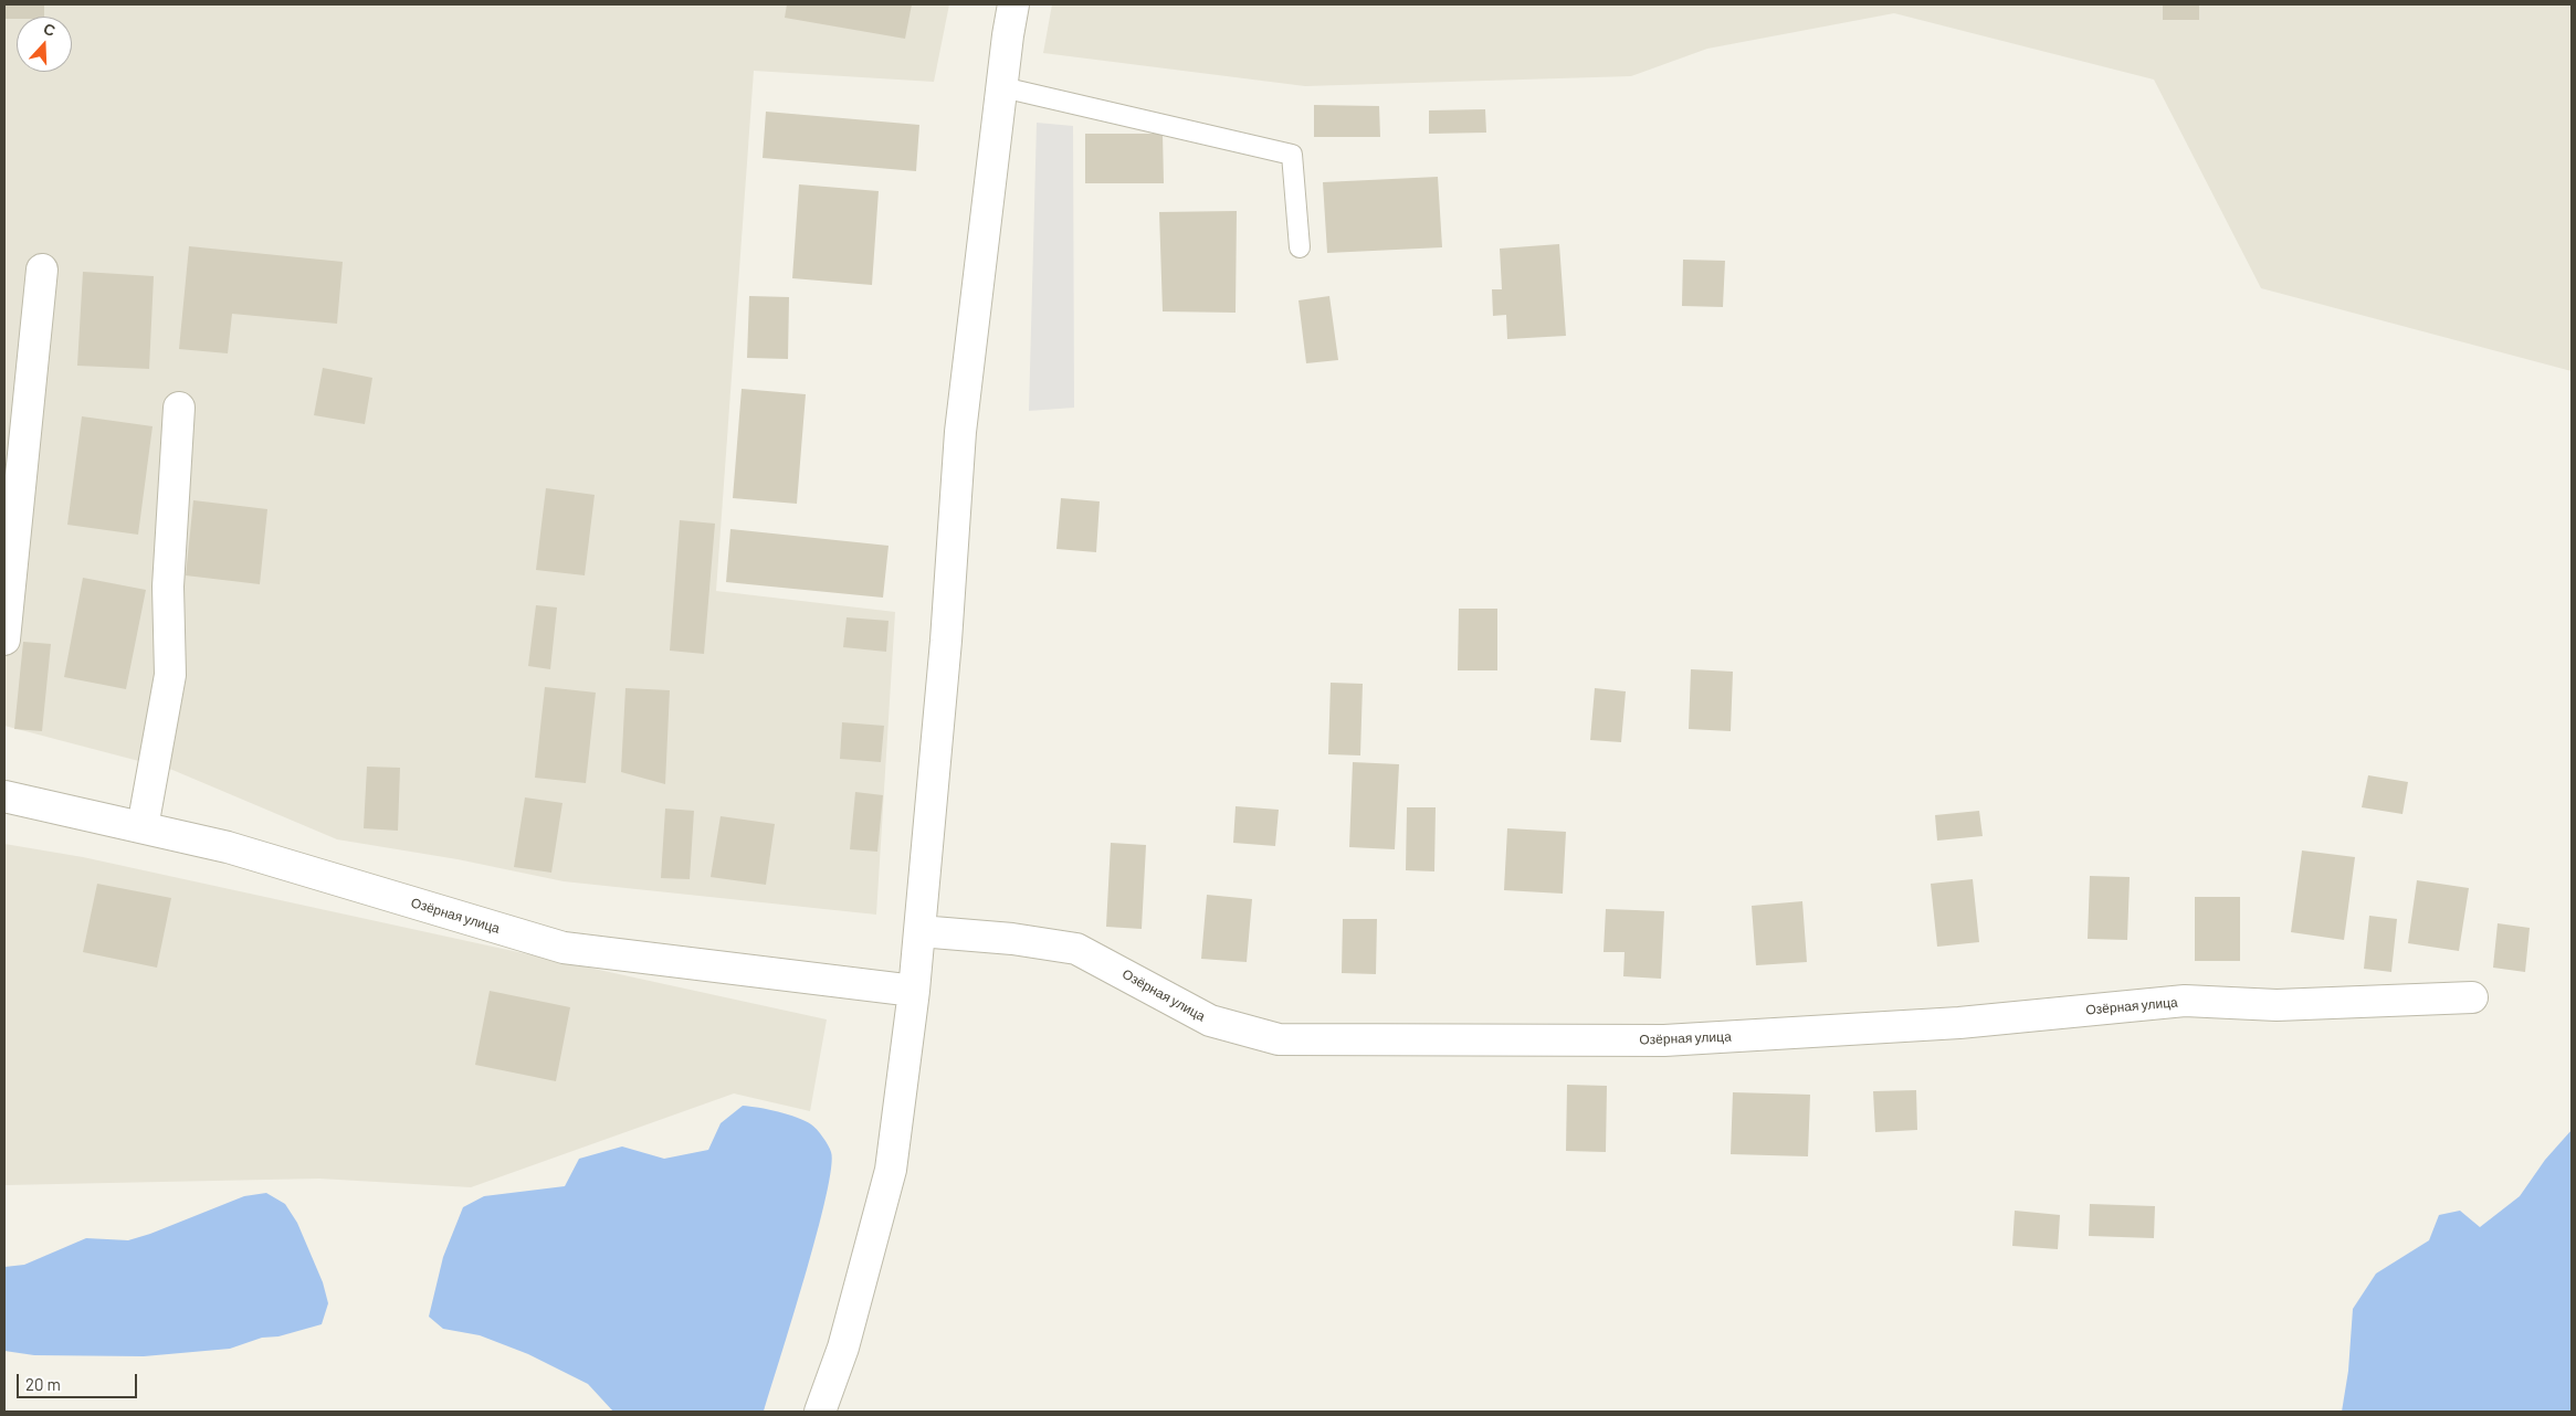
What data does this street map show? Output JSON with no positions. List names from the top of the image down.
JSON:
{
  "streets": {
    "street": ["Озёрная улица"]
  },
  "scale_bar": "20 m",
  "north": "top"
}
